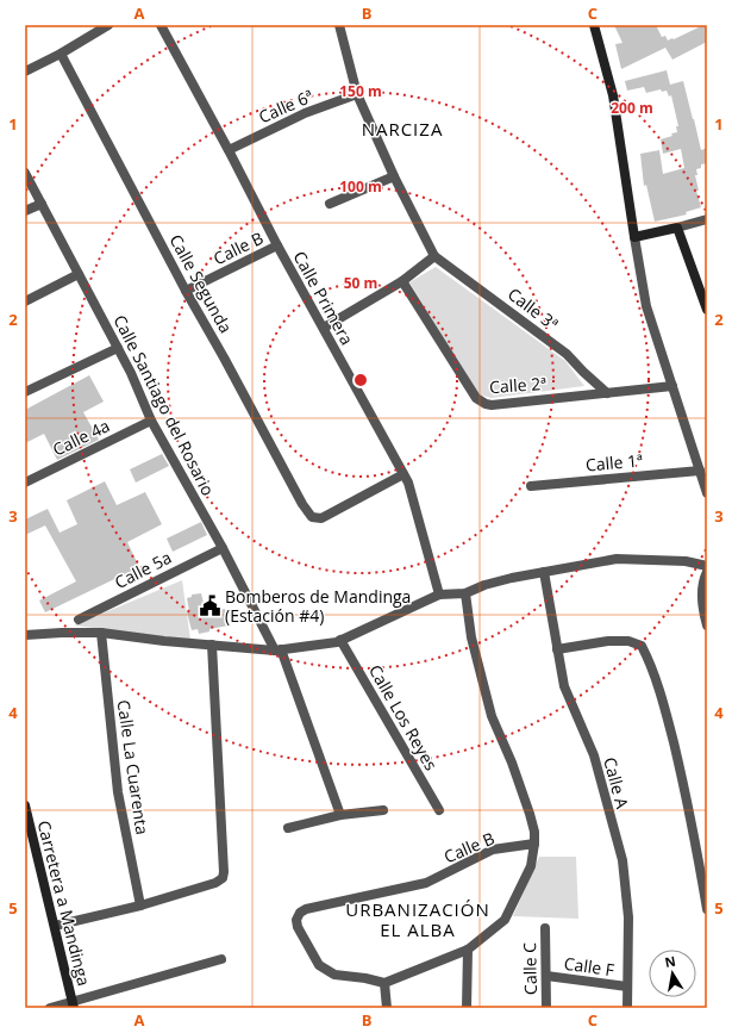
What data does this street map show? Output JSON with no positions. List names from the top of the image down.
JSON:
{
  "streets": {
    "main road": ["Carretera a Mandinga"],
    "street": [
      "Calle 6ª",
      "Calle B",
      "Calle Segunda",
      "Calle Primera",
      "Calle 3ª",
      "Calle 2ª",
      "Calle Santiago del Rosario",
      "Calle 4a",
      "Calle 1ª",
      "Calle 5a",
      "Calle Los Reyes",
      "Calle La Cuarenta",
      "Calle A",
      "Calle F",
      "Calle C"
    ]
  },
  "crossings": [
    ["Calle 6ª", "Calle Primera"],
    ["Calle B", "Calle Segunda"],
    ["Calle B", "Calle Primera"],
    ["Calle Segunda", "Calle Primera"],
    ["Calle 3ª", "Calle 2ª"],
    ["Calle Santiago del Rosario", "Calle 4a"],
    ["Calle Santiago del Rosario", "Calle 5a"],
    ["Calle A", "Calle F"],
    ["Calle F", "Calle C"]
  ],
  "districts": ["NARCIZA", "URBANIZACIÓN EL ALBA"],
  "places": {
    "public building": ["Bomberos de Mandinga (Estación #4)"]
  },
  "north": "top",
  "grid": {
    "columns": ["A", "B", "C"],
    "rows": [
      "1",
      "2",
      "3",
      "4",
      "5"
    ]
  },
  "rings": [
    "150 m",
    "200 m",
    "100 m",
    "50 m"
  ]
}
